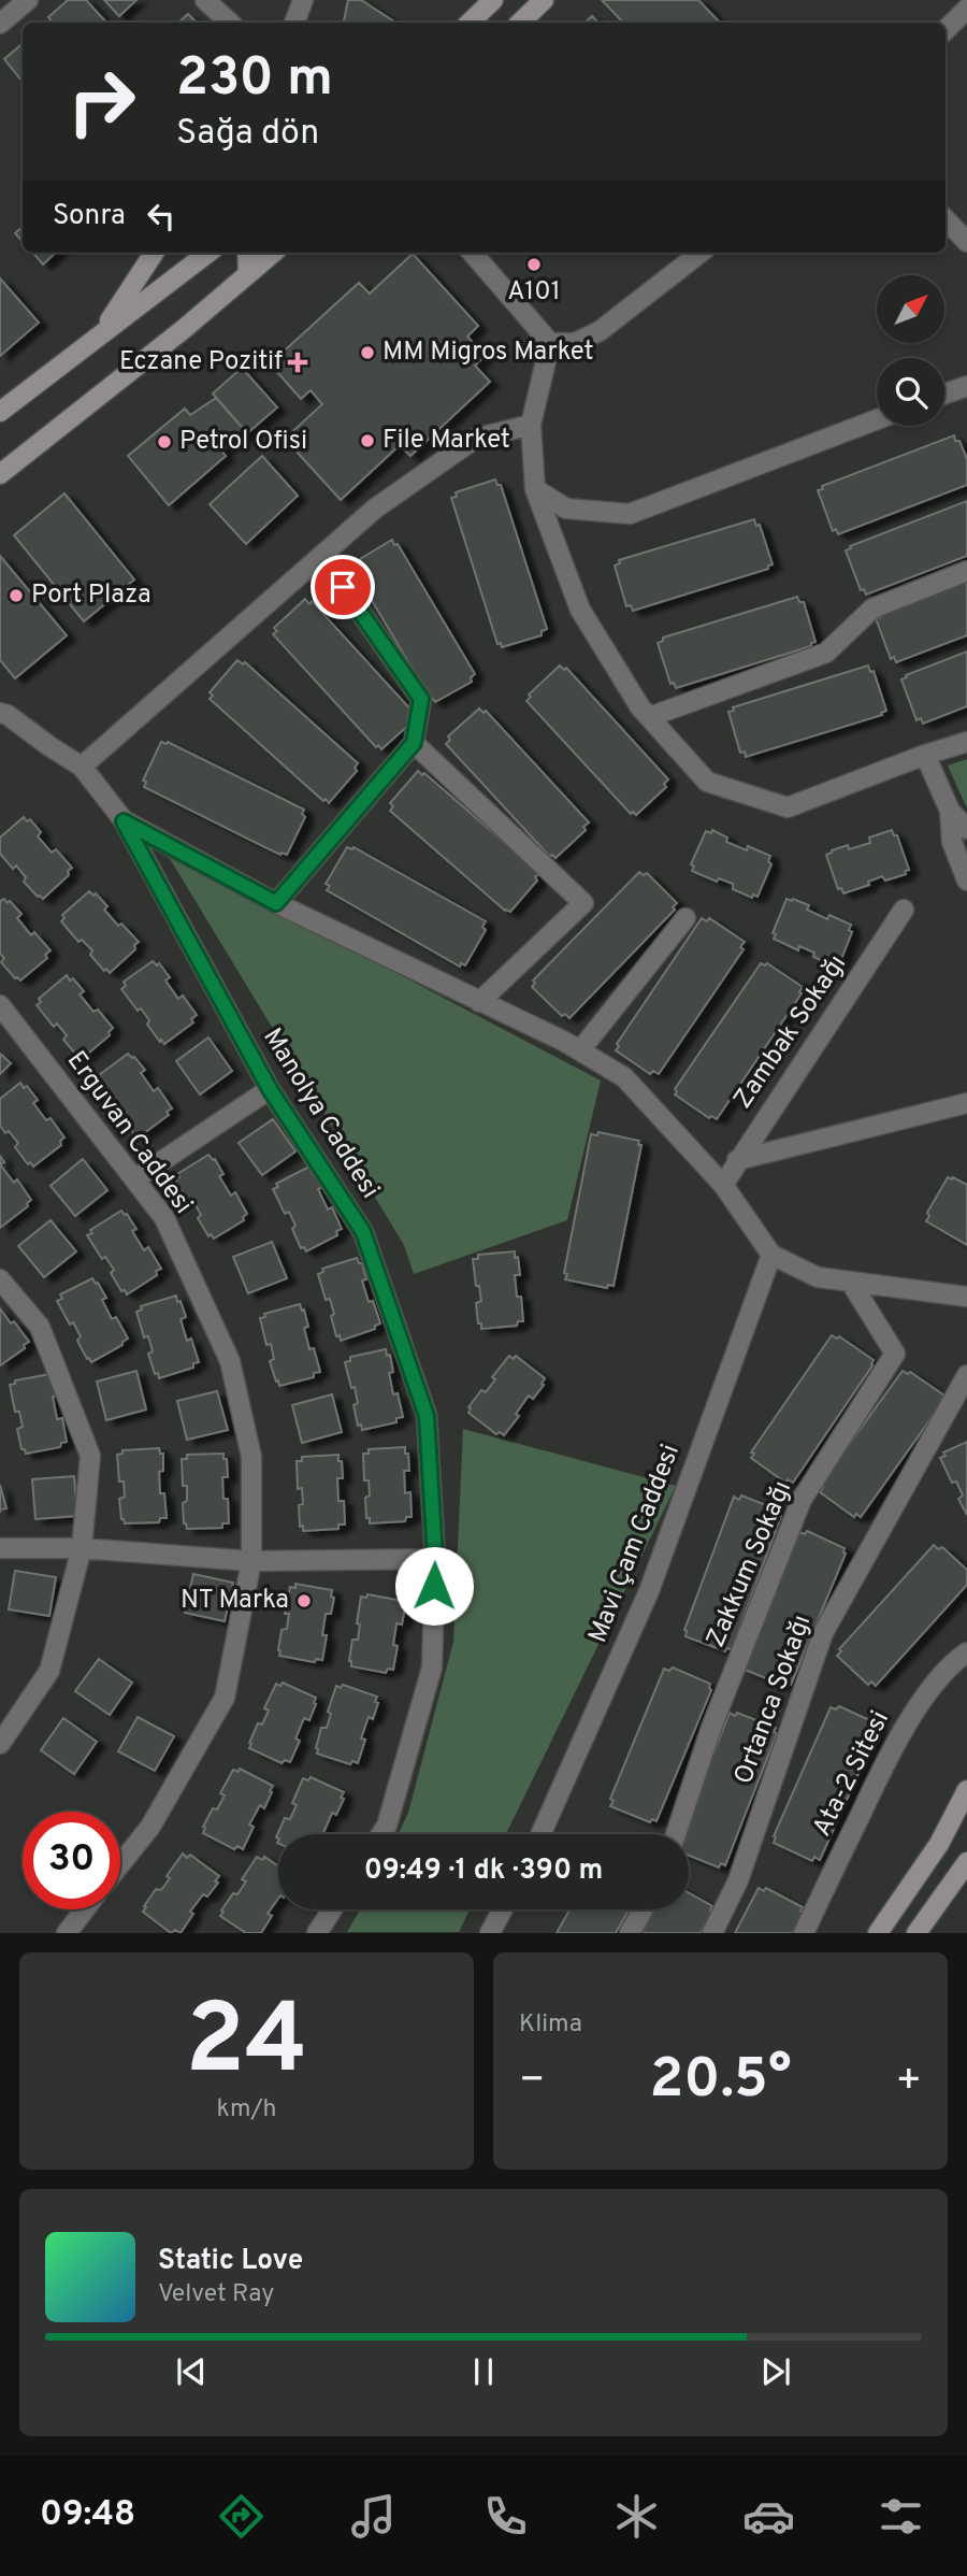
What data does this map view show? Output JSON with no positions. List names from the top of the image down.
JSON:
{
  "streets": {
    "street": [
      "Zambak Sokağı",
      "Manolya Caddesi",
      "Erguvan Caddesi",
      "Mavi Çam Caddesi",
      "Zakkum Sokağı",
      "Ortanca Sokağı",
      "Ata-2 Sitesi"
    ]
  },
  "places": {
    "other": [
      "A101",
      "MM Migros Market",
      "File Market",
      "Petrol Ofisi",
      "Port Plaza",
      "NT Marka"
    ],
    "health": ["Eczane Pozitif"]
  },
  "north": "top right",
  "page": {
    "turn": ["230 m", "Sağa dön"],
    "then": "Sonra",
    "limit": "30",
    "trip": "09:49 · 1 dk · 390 m",
    "tile": [
      ["24", "km/h"],
      "Klima"
    ],
    "heat": ["−", "20.5°", "+"],
    "song": ["Static Love", "Velvet Ray"],
    "tabs": "09:48"
  }
}
